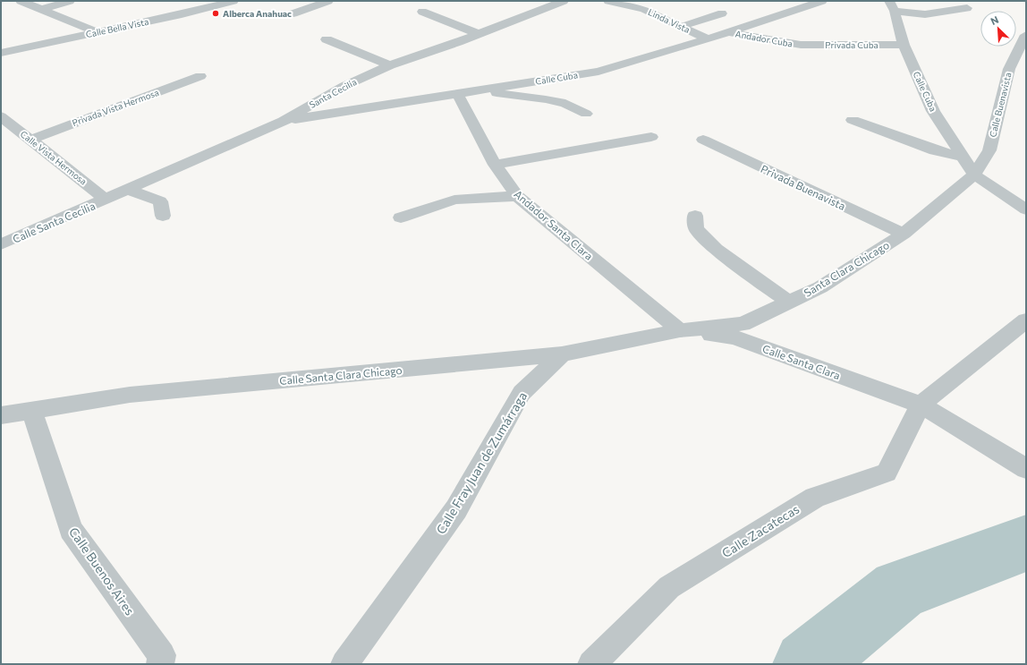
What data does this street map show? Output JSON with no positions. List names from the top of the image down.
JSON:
{
  "streets": {
    "street": [
      "Linda Vista",
      "Calle Bella Vista",
      "Andador Cuba",
      "Privada Cuba",
      "Calle Cuba",
      "Santa Cecilia",
      "Calle Buenavista",
      "Privada Vista Hermosa",
      "Calle Vista Hermosa",
      "Privada Buenavista",
      "Calle Santa Cecilia",
      "Andador Santa Clara",
      "Santa Clara Chicago",
      "Calle Santa Clara",
      "Calle Santa Clara Chicago",
      "Calle Fray Juan de Zumárraga",
      "Calle Zacatecas",
      "Calle Buenos Aires"
    ]
  },
  "crossings": [
    ["Linda Vista", "Calle Cuba"],
    ["Andador Cuba", "Privada Cuba"],
    ["Andador Cuba", "Calle Cuba"],
    ["Privada Cuba", "Calle Cuba"],
    ["Calle Cuba", "Santa Cecilia"],
    ["Calle Cuba", "Calle Buenavista"],
    ["Calle Cuba", "Andador Santa Clara"],
    ["Calle Cuba", "Santa Clara Chicago"],
    ["Santa Cecilia", "Calle Vista Hermosa"],
    ["Santa Cecilia", "Calle Santa Cecilia"],
    ["Calle Buenavista", "Santa Clara Chicago"],
    ["Privada Vista Hermosa", "Calle Vista Hermosa"],
    ["Calle Vista Hermosa", "Calle Santa Cecilia"],
    ["Privada Buenavista", "Santa Clara Chicago"],
    ["Andador Santa Clara", "Santa Clara Chicago"],
    ["Andador Santa Clara", "Calle Santa Clara"],
    ["Andador Santa Clara", "Calle Santa Clara Chicago"],
    ["Santa Clara Chicago", "Calle Santa Clara"],
    ["Santa Clara Chicago", "Calle Santa Clara Chicago"],
    ["Calle Santa Clara", "Calle Santa Clara Chicago"],
    ["Calle Santa Clara", "Calle Zacatecas"],
    ["Calle Santa Clara Chicago", "Calle Fray Juan de Zumárraga"],
    ["Calle Santa Clara Chicago", "Calle Buenos Aires"]
  ],
  "places": ["Alberca Anahuac"],
  "north": "top left"
}
